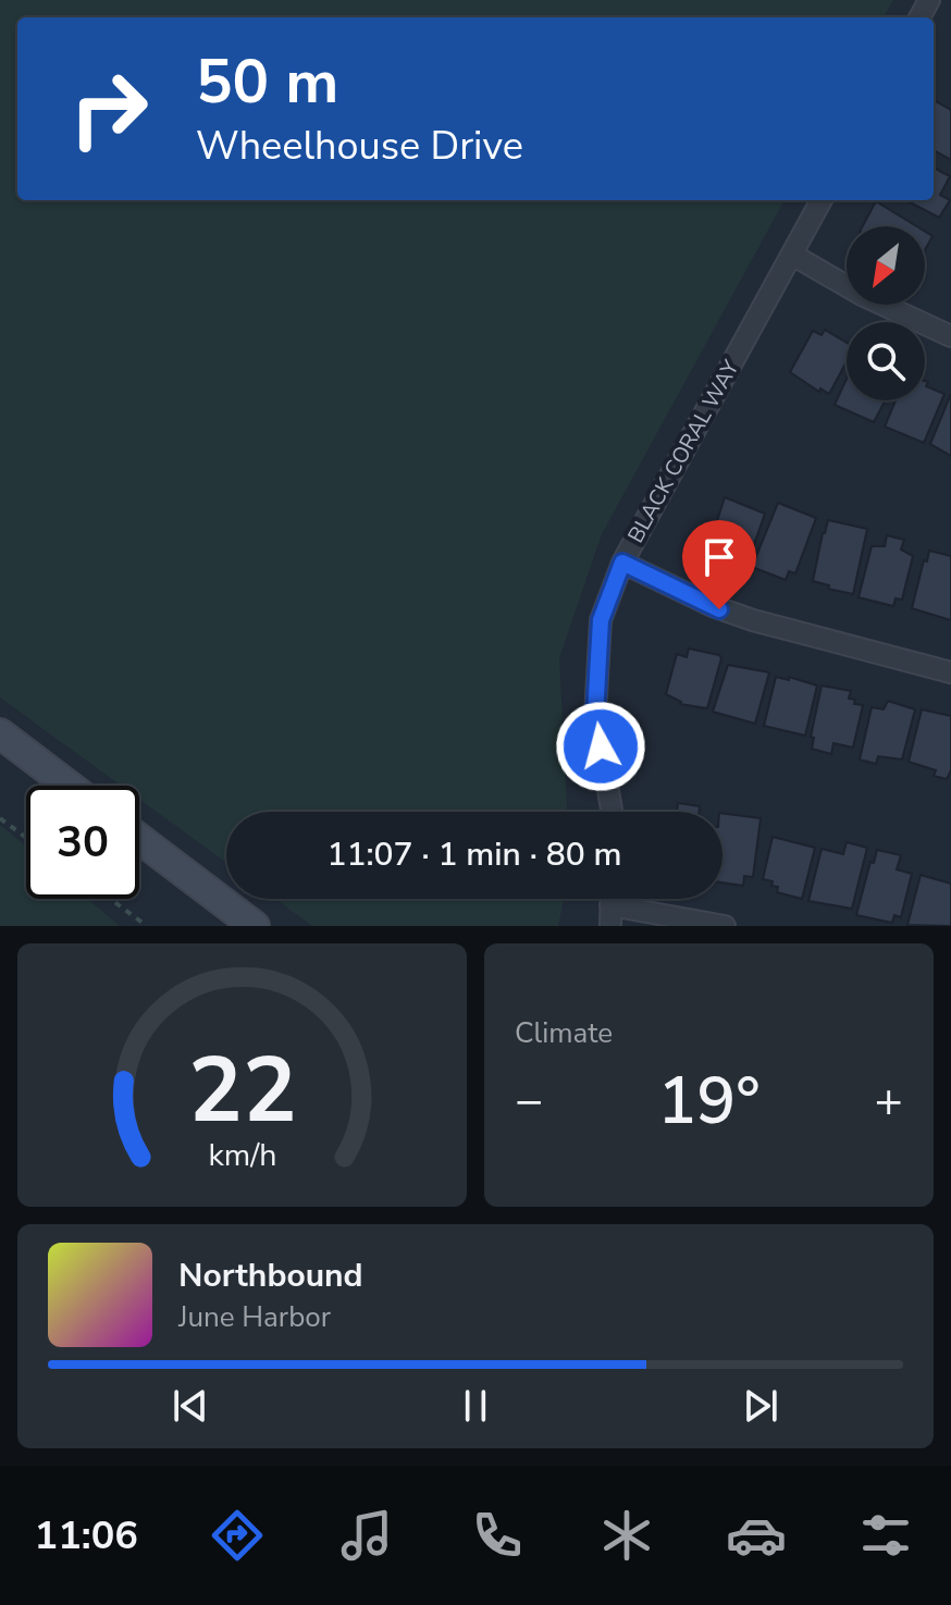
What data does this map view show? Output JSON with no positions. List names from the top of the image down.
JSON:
{
  "streets": {
    "street": ["BLACK CORAL WAY"]
  },
  "north": "bottom left",
  "page": {
    "turn": ["50 m", "Wheelhouse Drive"],
    "limit": "30",
    "trip": "11:07 · 1 min · 80 m",
    "tile": "Climate",
    "heat": ["−", "19°", "+"],
    "song": ["Northbound", "June Harbor"],
    "tabs": "11:06",
    "gauge": ["22", "km/h"]
  }
}
